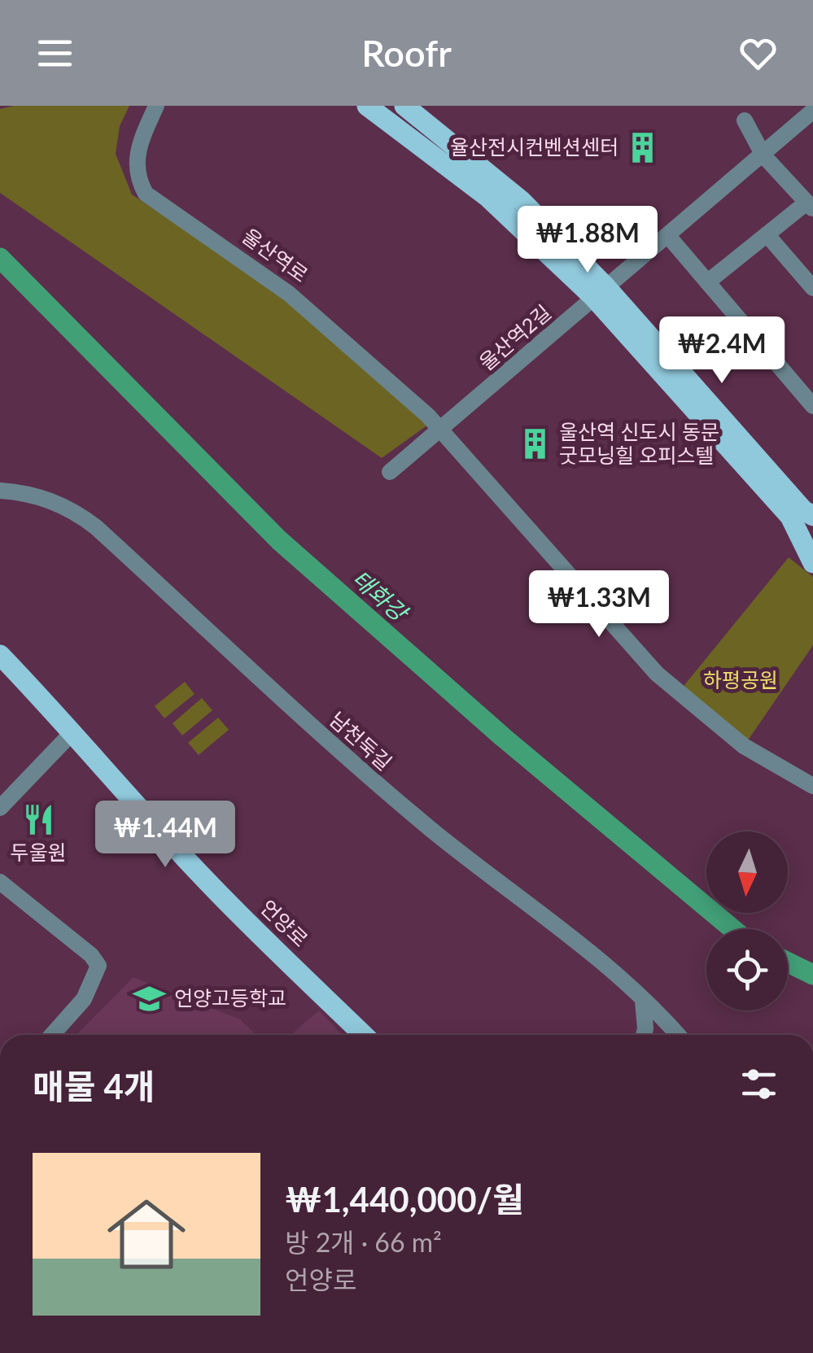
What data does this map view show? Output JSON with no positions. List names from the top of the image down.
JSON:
{
  "streets": {
    "main road": ["언양로"],
    "street": ["울산역로", "울산역2길", "남천둑길"]
  },
  "crossings": [
    ["울산역로", "울산역2길"]
  ],
  "water": ["태화강"],
  "parks": ["하평공원"],
  "places": {
    "building": ["율산전시컨벤션센터", "울산역 신도시 동문 굿모닝힐 오피스텔"],
    "restaurant": ["두울원"],
    "school or university": ["언양고등학교"]
  },
  "north": "bottom",
  "page": {
    "header": "Roofr",
    "price": [
      "₩1.88M",
      "₩2.4M",
      "₩1.33M",
      "₩1.44M"
    ],
    "heading": "매물 4개",
    "list": [
      {
        "name": "₩1,440,000/월",
        "note": "방 2개 · 66 m² · 언양로"
      }
    ]
  }
}
